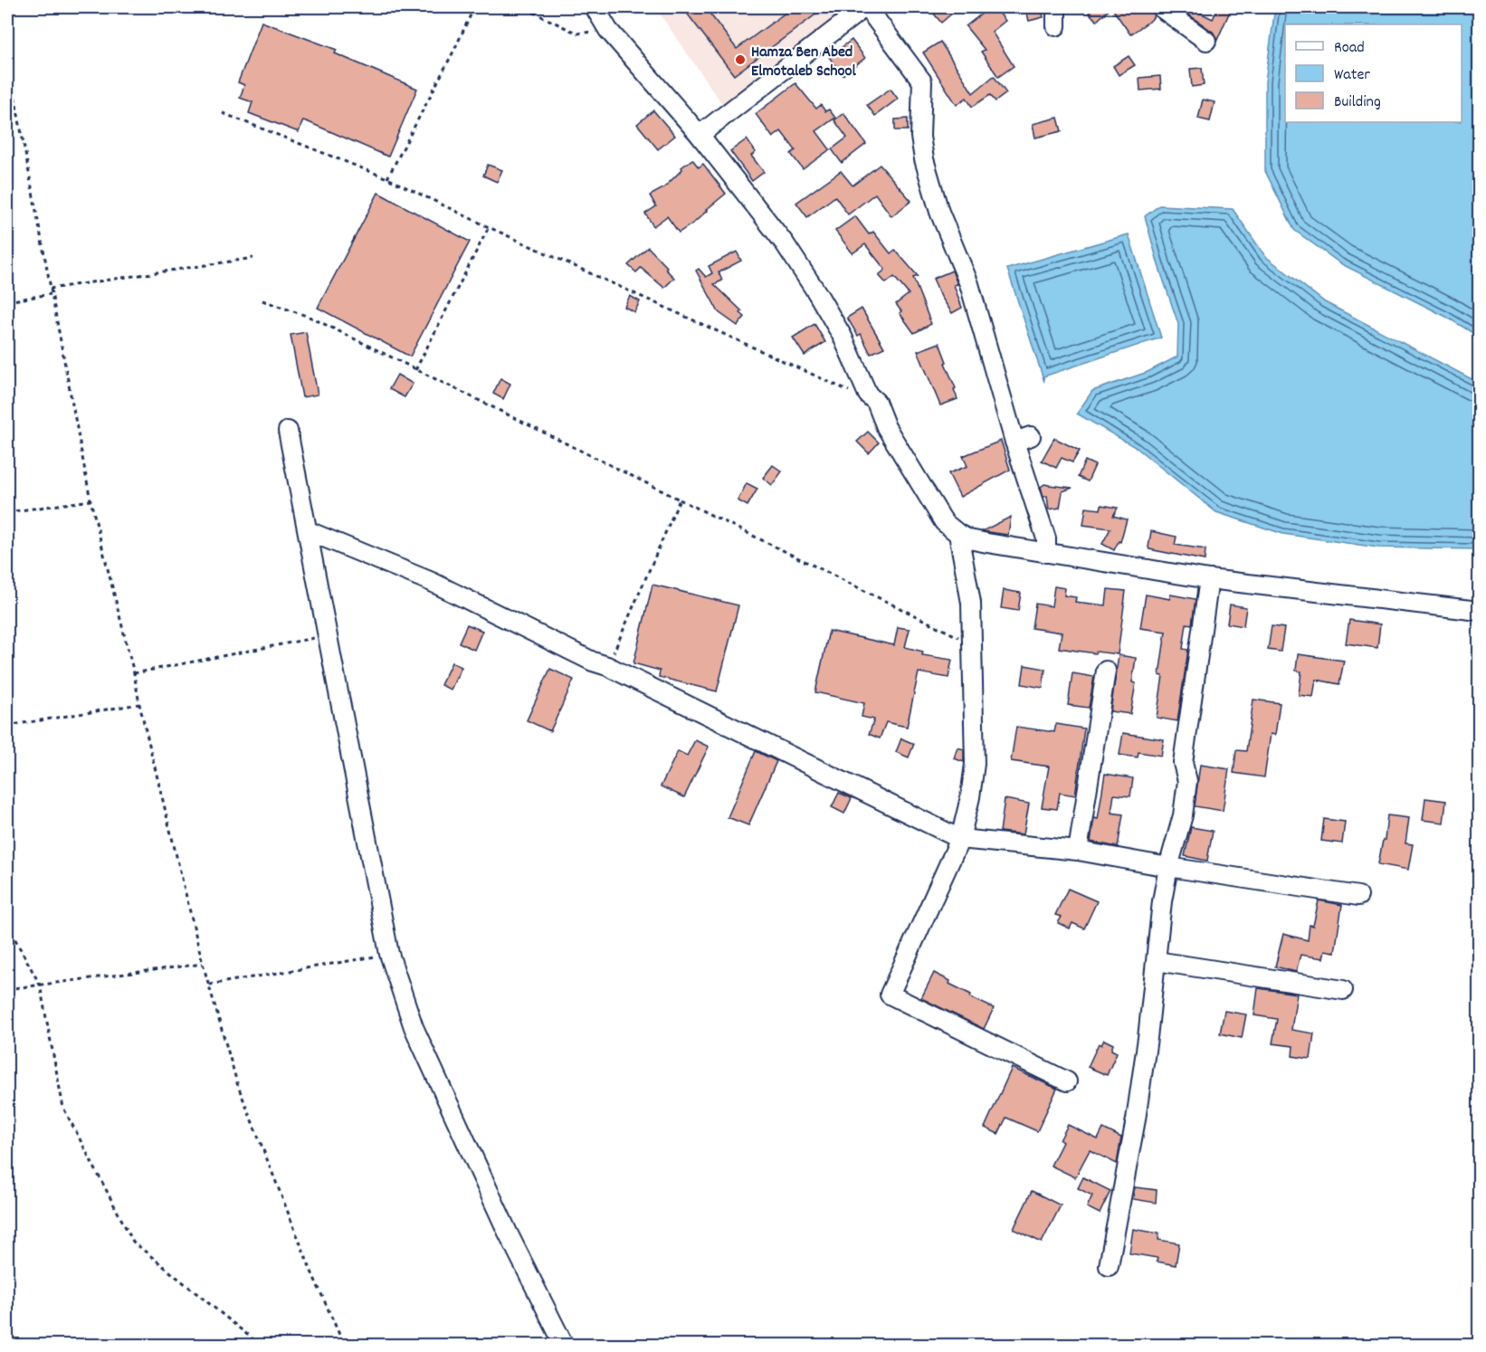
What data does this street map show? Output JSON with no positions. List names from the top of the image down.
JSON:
{
  "places": ["Hamza Ben Abed Elmotaleb School"],
  "legend": ["Road", "Water", "Building"]
}
